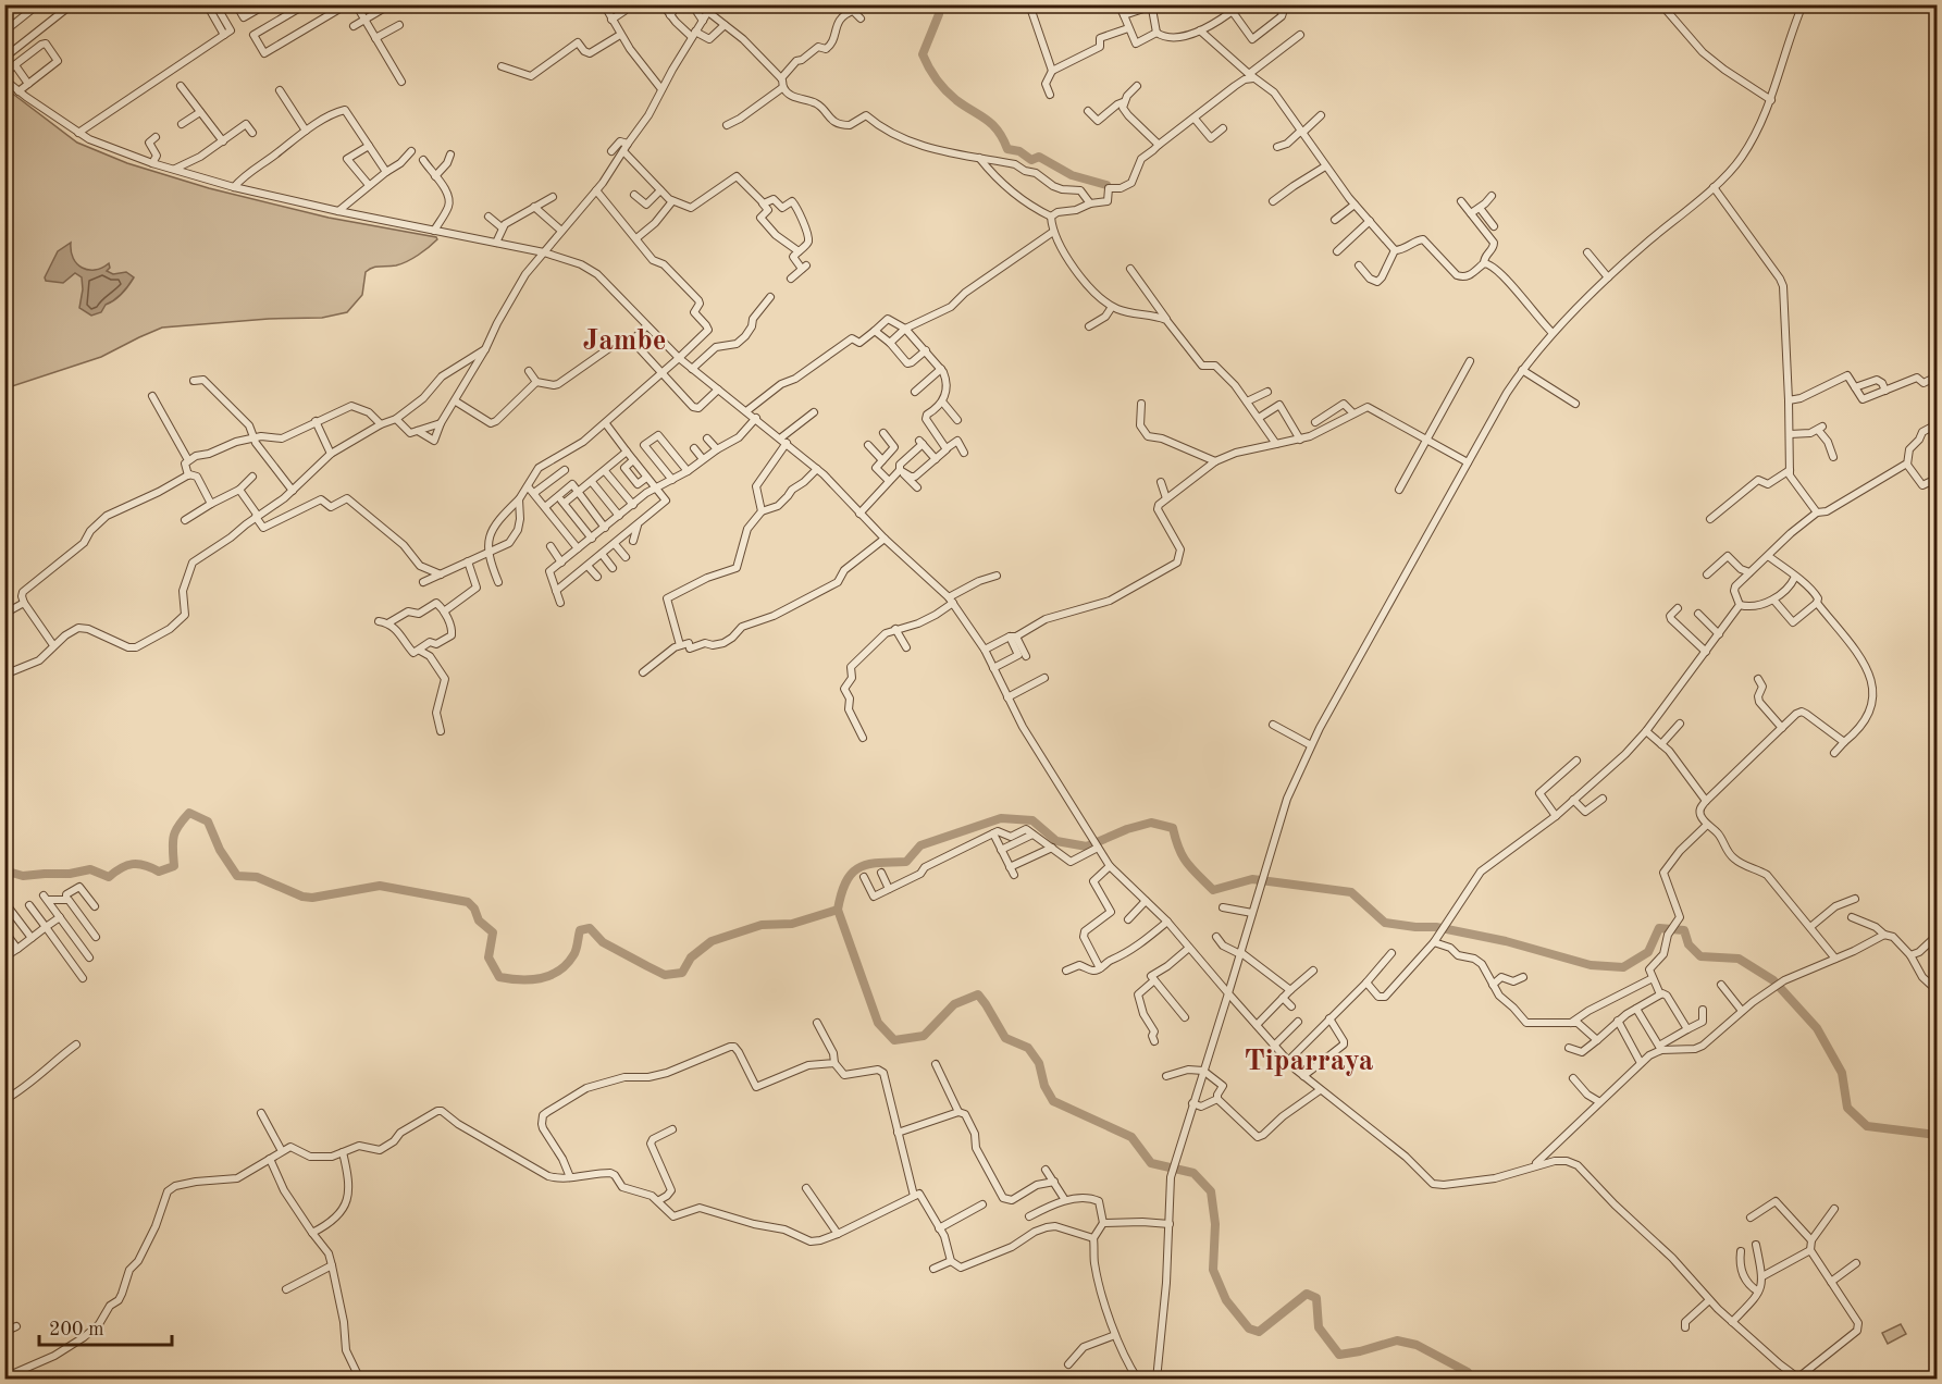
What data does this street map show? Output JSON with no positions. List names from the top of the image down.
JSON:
{
  "districts": ["Jambe", "Tiparraya"],
  "scale_bar": "200 m"
}
